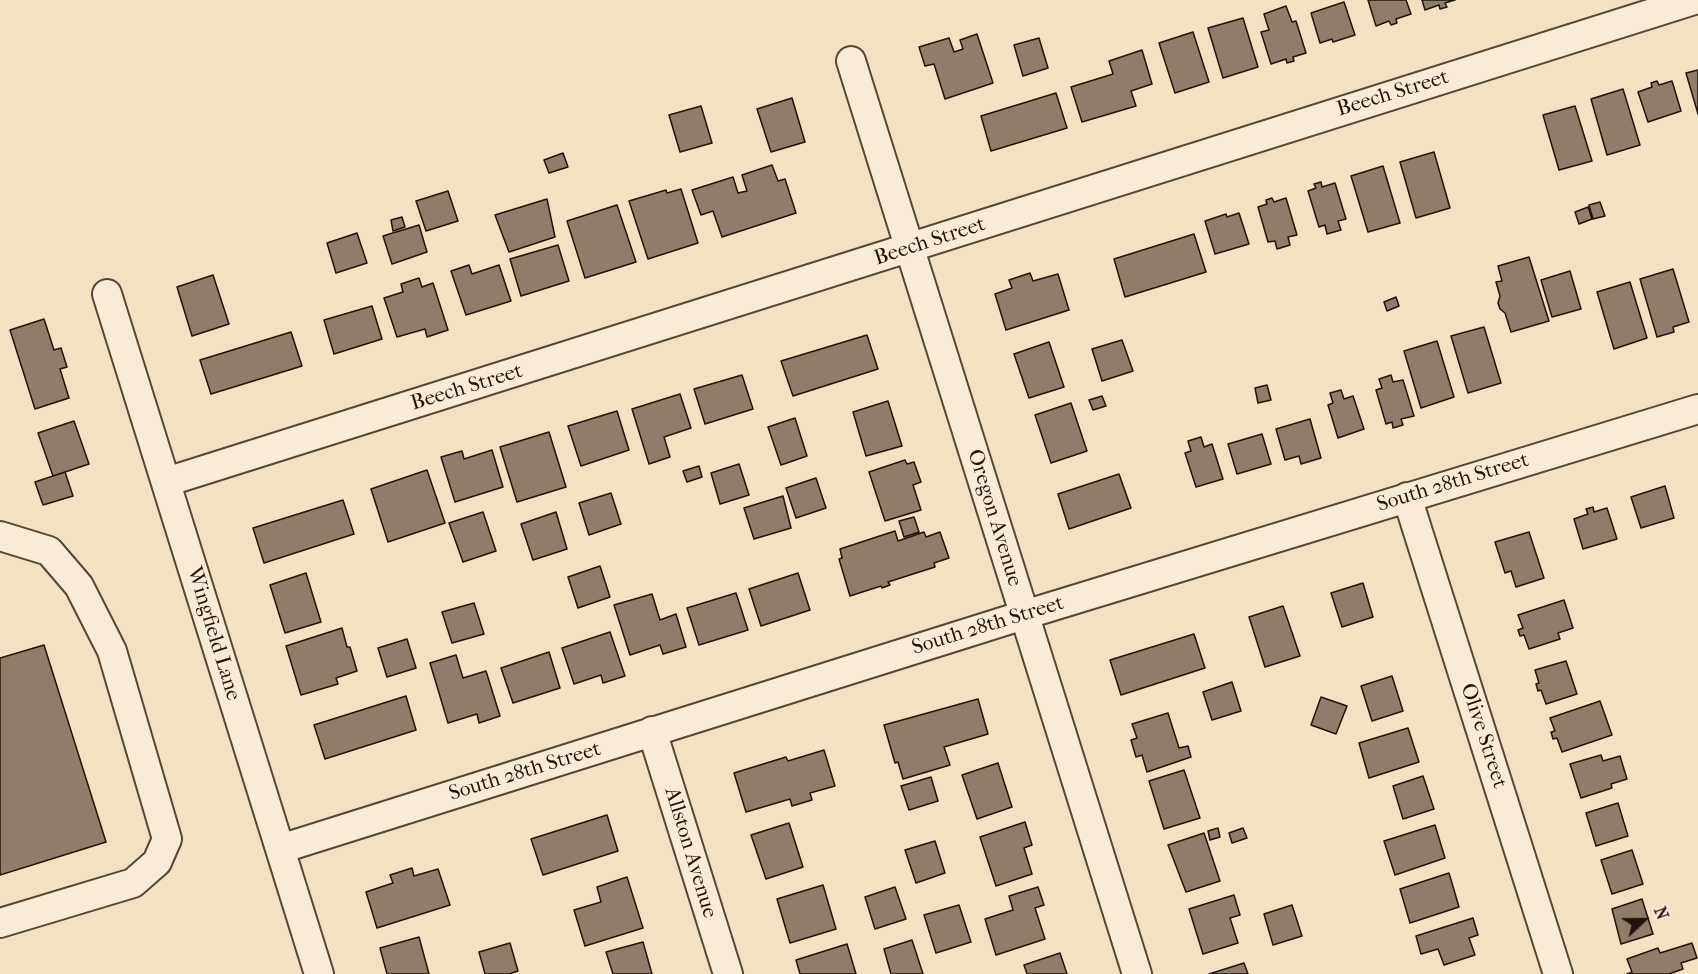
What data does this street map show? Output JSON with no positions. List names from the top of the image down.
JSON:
{
  "streets": {
    "street": [
      "Beech Street",
      "South 28th Street",
      "Oregon Avenue",
      "Wingfield Lane",
      "Olive Street",
      "Allston Avenue"
    ]
  },
  "crossings": [
    ["Beech Street", "Oregon Avenue"],
    ["Beech Street", "Wingfield Lane"],
    ["South 28th Street", "Oregon Avenue"],
    ["South 28th Street", "Wingfield Lane"],
    ["South 28th Street", "Olive Street"],
    ["South 28th Street", "Allston Avenue"]
  ],
  "north": "right"
}
